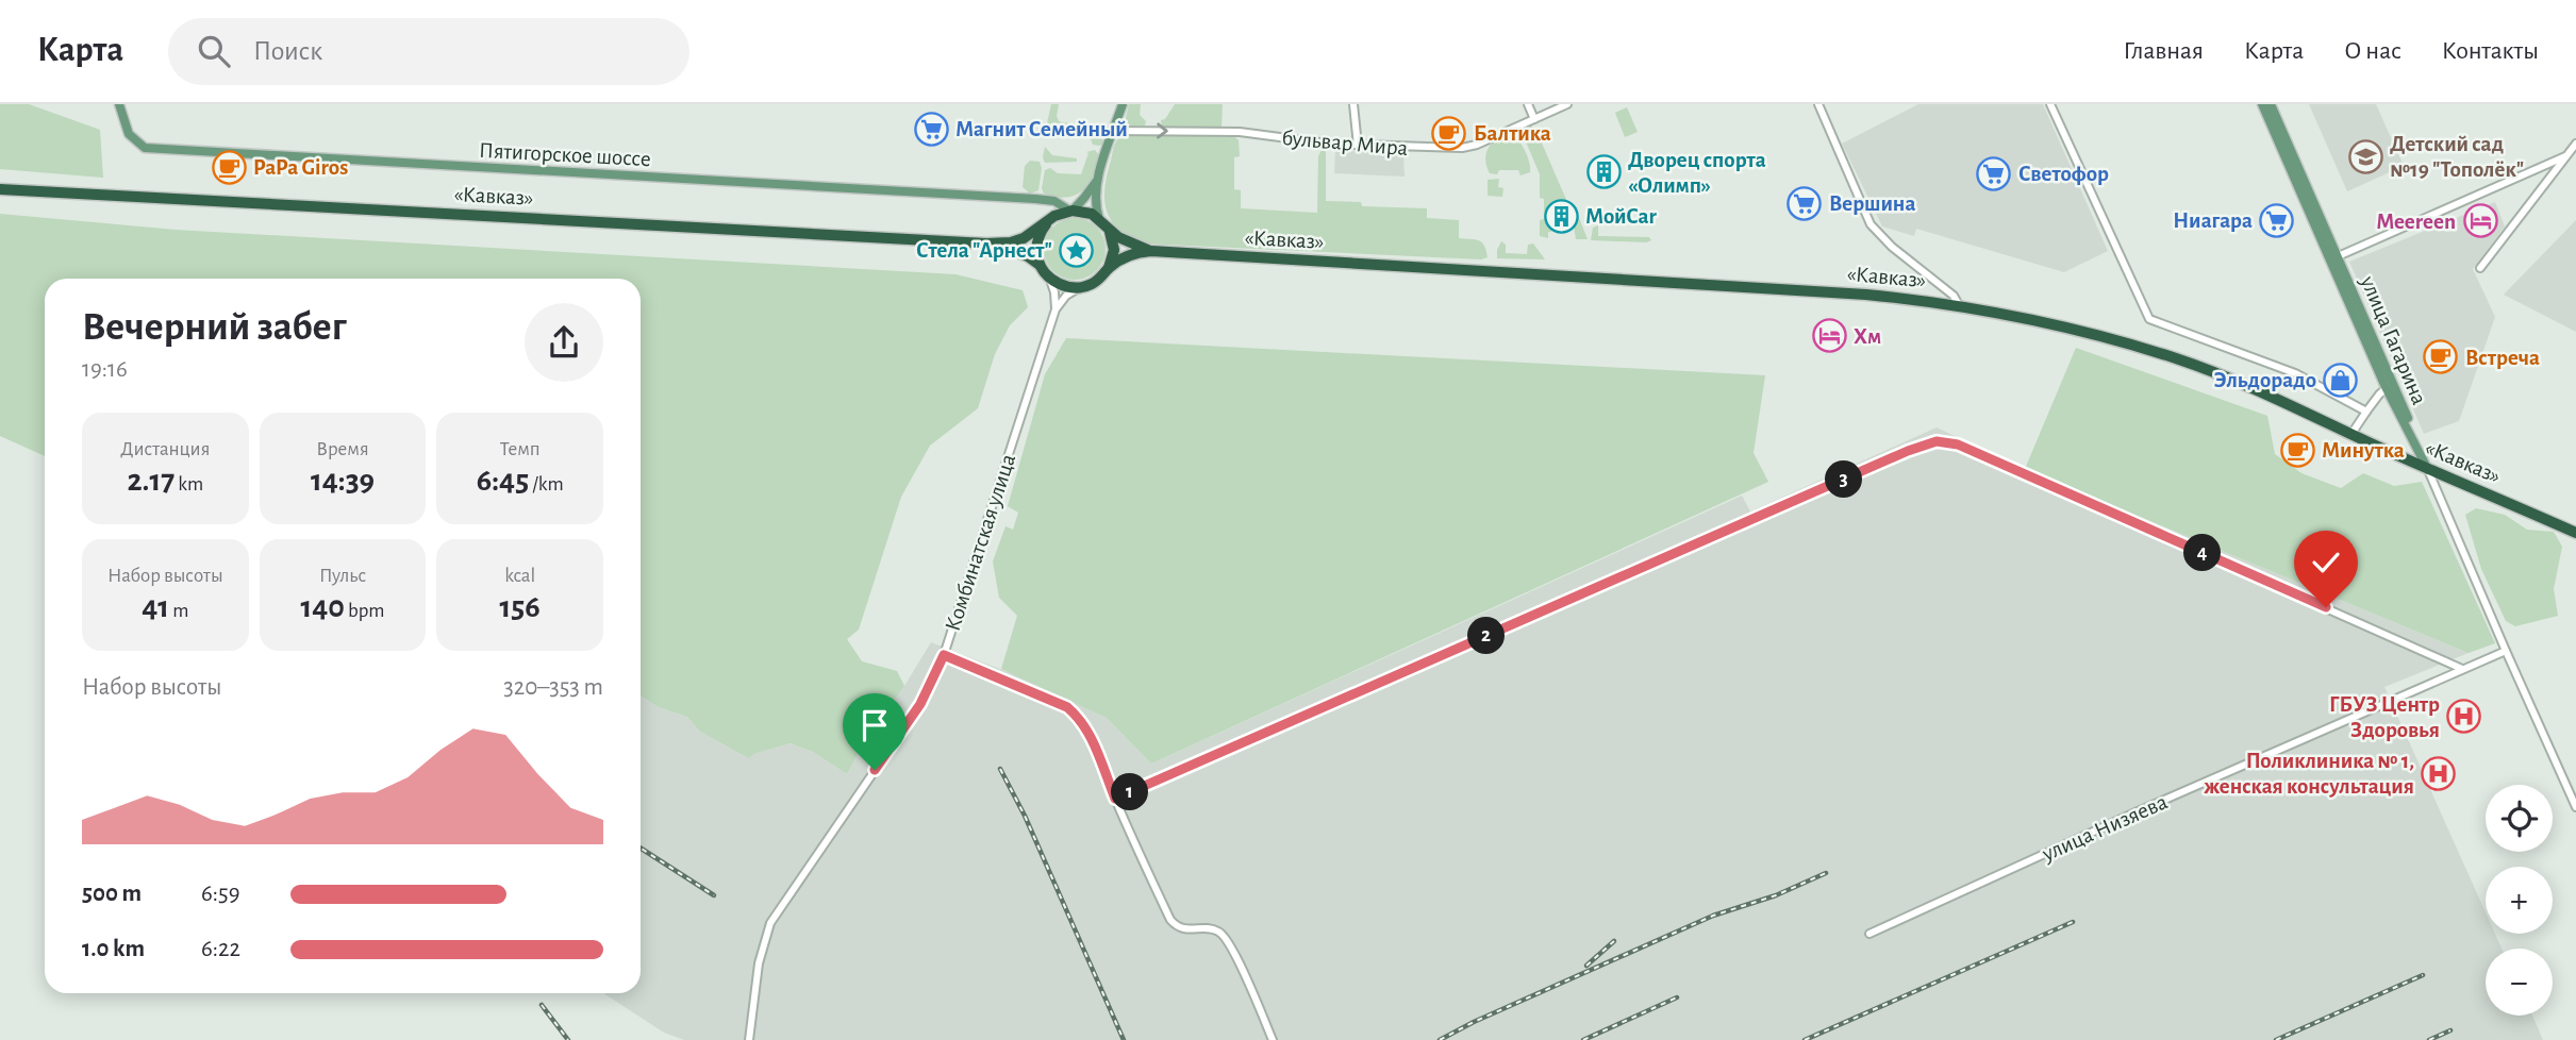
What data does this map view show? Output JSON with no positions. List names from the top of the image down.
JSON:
{
  "streets": {
    "highway": ["«Кавказ»"],
    "main road": ["Пятигорское шоссе", "улица Гагарина"],
    "street": ["бульвар Мира", "Комбинатская улица", "улица Низяева"]
  },
  "crossings": [
    ["Пятигорское шоссе", "«Кавказ»"],
    ["«Кавказ»", "улица Гагарина"]
  ],
  "one_way": ["бульвар Мира"],
  "places": {
    "supermarket": [
      "Магнит Семейный",
      "Светофор",
      "Вершина",
      "Ниагара"
    ],
    "cafe": [
      "Балтика",
      "PaPa Giros",
      "Встреча",
      "Минутка"
    ],
    "school or university": ["Детский сад №19 \"Тополёк\""],
    "building": ["Дворец спорта «Олимп»", "МойCar"],
    "hotel": ["Meereen", "Хм"],
    "place": ["Стела \"Арнест\""],
    "shop": ["Эльдорадо"],
    "hospital": ["ГБУЗ Центр Здоровья", "Поликлиника № 1, женская консультация"]
  },
  "page": {
    "header": "Карта",
    "search": "Поиск",
    "nav": [
      "Главная",
      "Карта",
      "О нас",
      "Контакты"
    ],
    "heading": ["Вечерний забег", "19:16"],
    "stats": [
      ["Дистанция", "2.17 km"],
      ["Время", "14:39"],
      ["Темп", "6:45 /km"],
      ["Набор высоты", "41 m"],
      ["Пульс", "140 bpm"],
      ["kcal", "156"]
    ],
    "pins": [
      "3",
      "4",
      "2",
      "1"
    ],
    "chart": ["Набор высоты", "320–353 m"],
    "map_buttons": ["+", "−"],
    "list": [
      {
        "name": "500 m",
        "note": "6:59"
      },
      {
        "name": "1.0 km",
        "note": "6:22"
      }
    ]
  }
}
